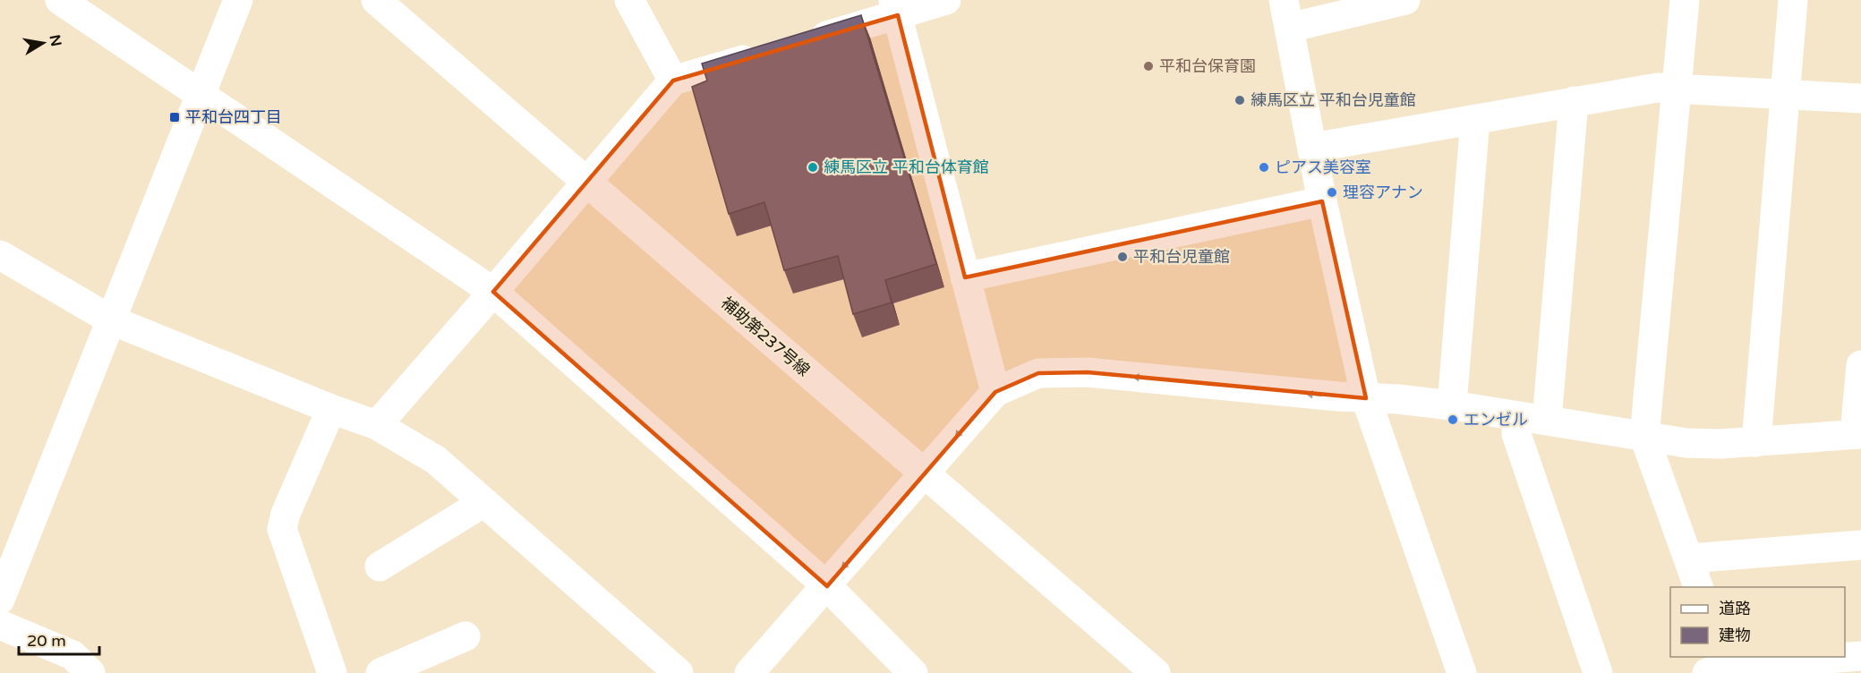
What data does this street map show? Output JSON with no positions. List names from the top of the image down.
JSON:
{
  "streets": {
    "street": ["補助第237号線"]
  },
  "places": {
    "other": [
      "平和台保育園",
      "練馬区立 平和台児童館",
      "練馬区立 平和台体育館",
      "ピアス美容室",
      "理容アナン",
      "平和台児童館",
      "エンゼル"
    ],
    "transit": ["平和台四丁目"]
  },
  "legend": ["道路", "建物"],
  "scale_bar": "20 m",
  "north": "right"
}
